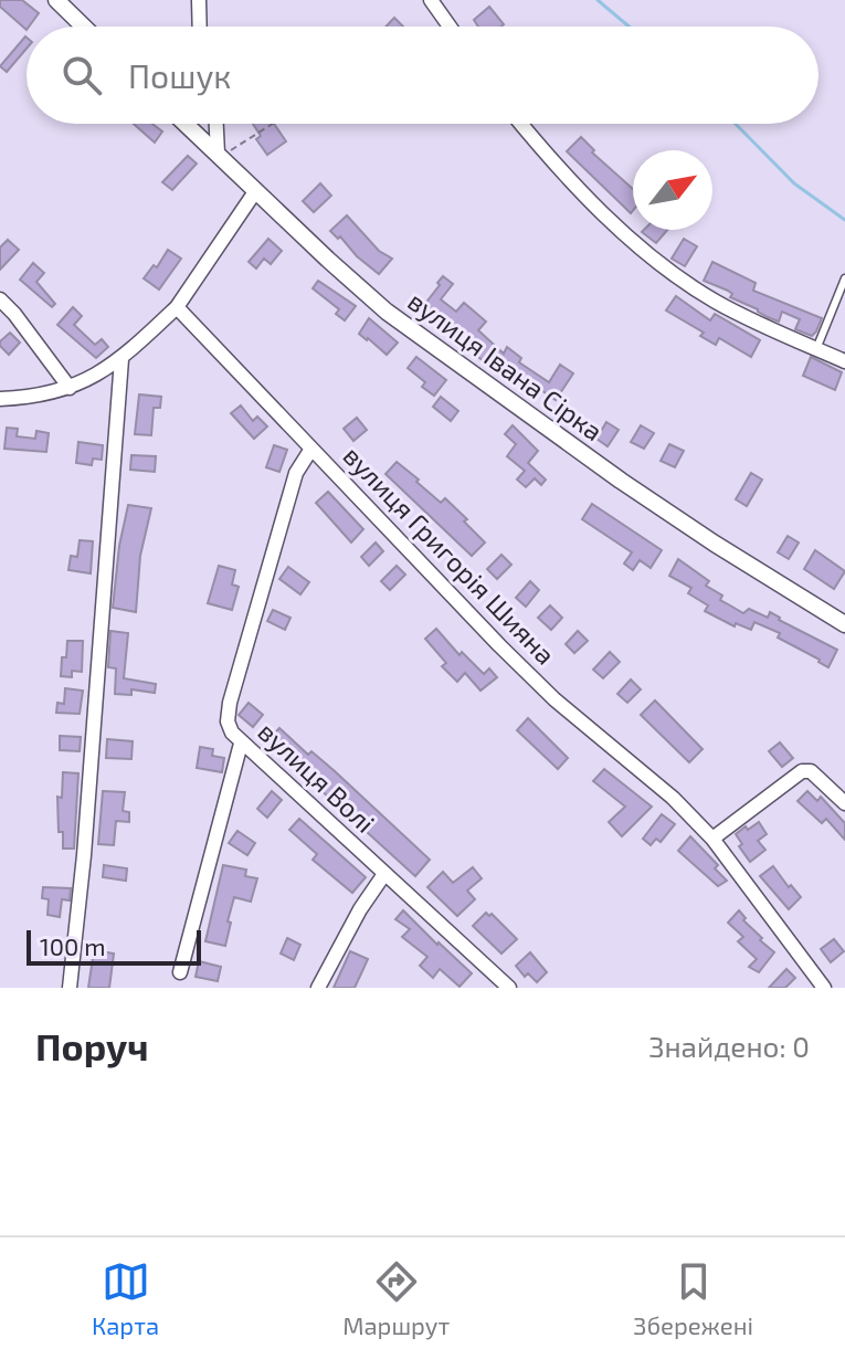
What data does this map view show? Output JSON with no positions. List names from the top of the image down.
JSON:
{
  "streets": {
    "street": ["вулиця Івана Сірка", "вулиця Григорія Шияна", "вулиця Волі"]
  },
  "crossings": [
    ["вулиця Григорія Шияна", "вулиця Волі"]
  ],
  "scale_bar": "100 m",
  "north": "top right",
  "page": {
    "search": "Пошук",
    "scale": "100 m",
    "heading": ["Поруч", "Знайдено: 0"],
    "nav": ["Карта", "Маршрут", "Збережені"]
  }
}
